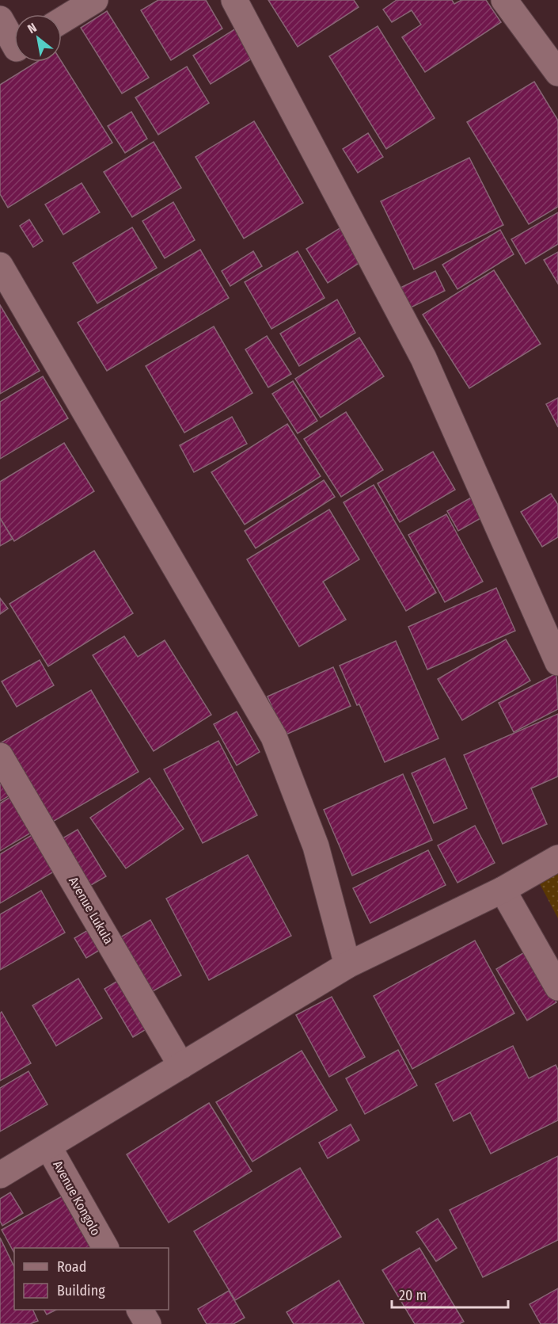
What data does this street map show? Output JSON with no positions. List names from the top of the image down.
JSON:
{
  "streets": {
    "street": ["Avenue Lukula", "Avenue Kongolo"]
  },
  "legend": ["Road", "Building"],
  "scale_bar": "20 m",
  "north": "top left"
}
